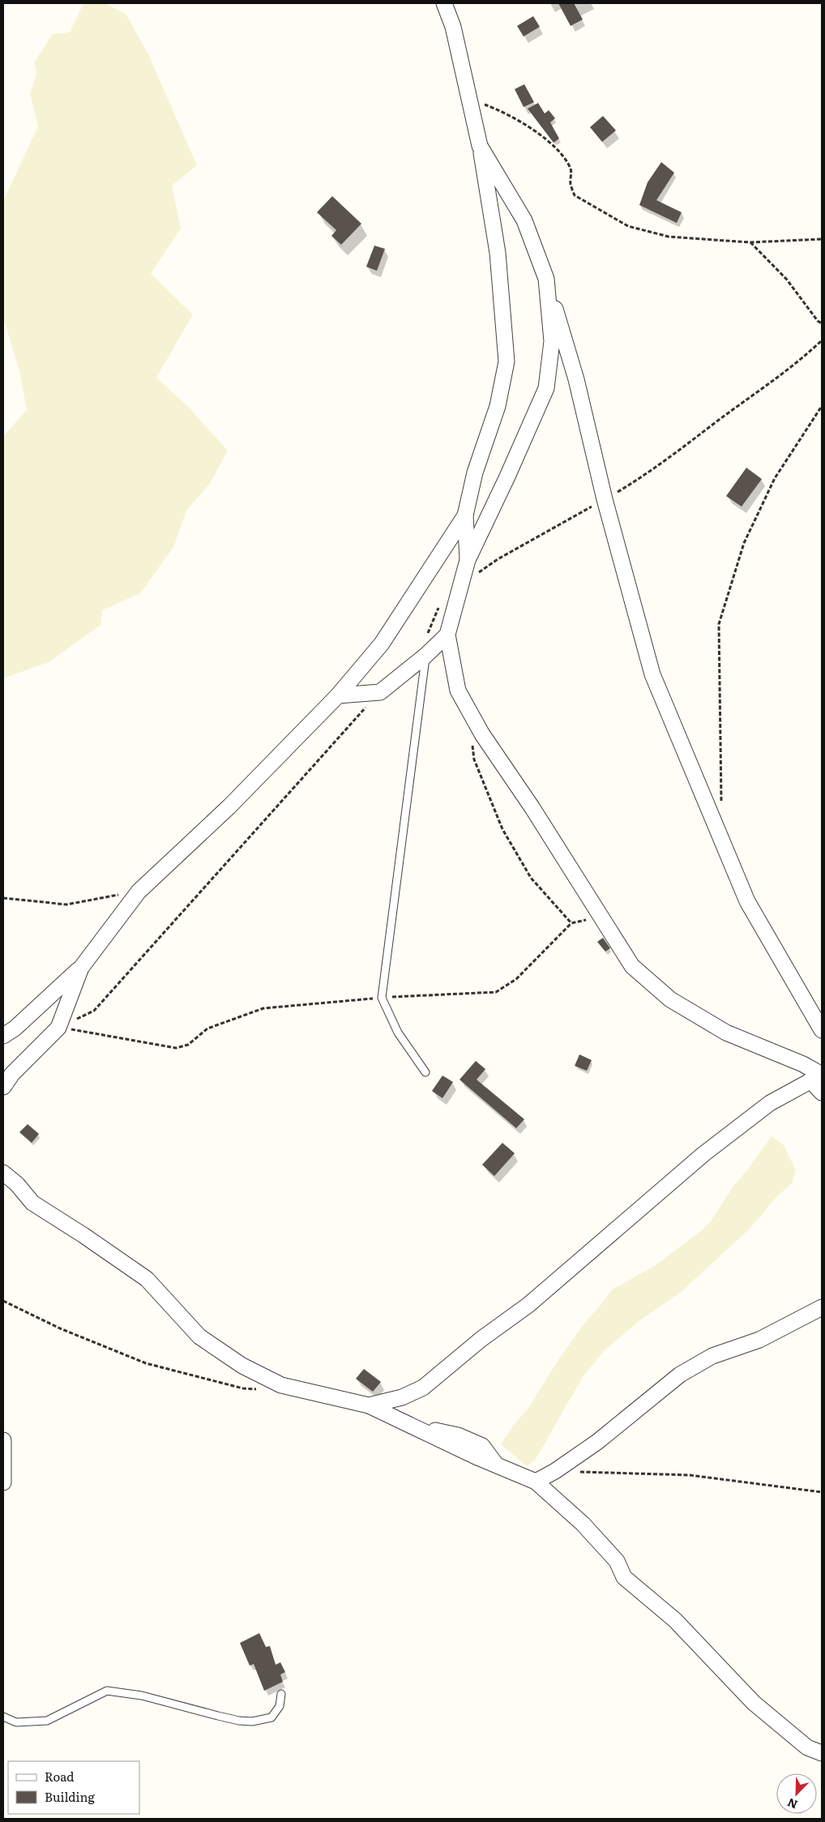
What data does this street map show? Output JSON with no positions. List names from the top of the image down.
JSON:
{
  "legend": ["Road", "Building"],
  "north": "bottom left"
}
